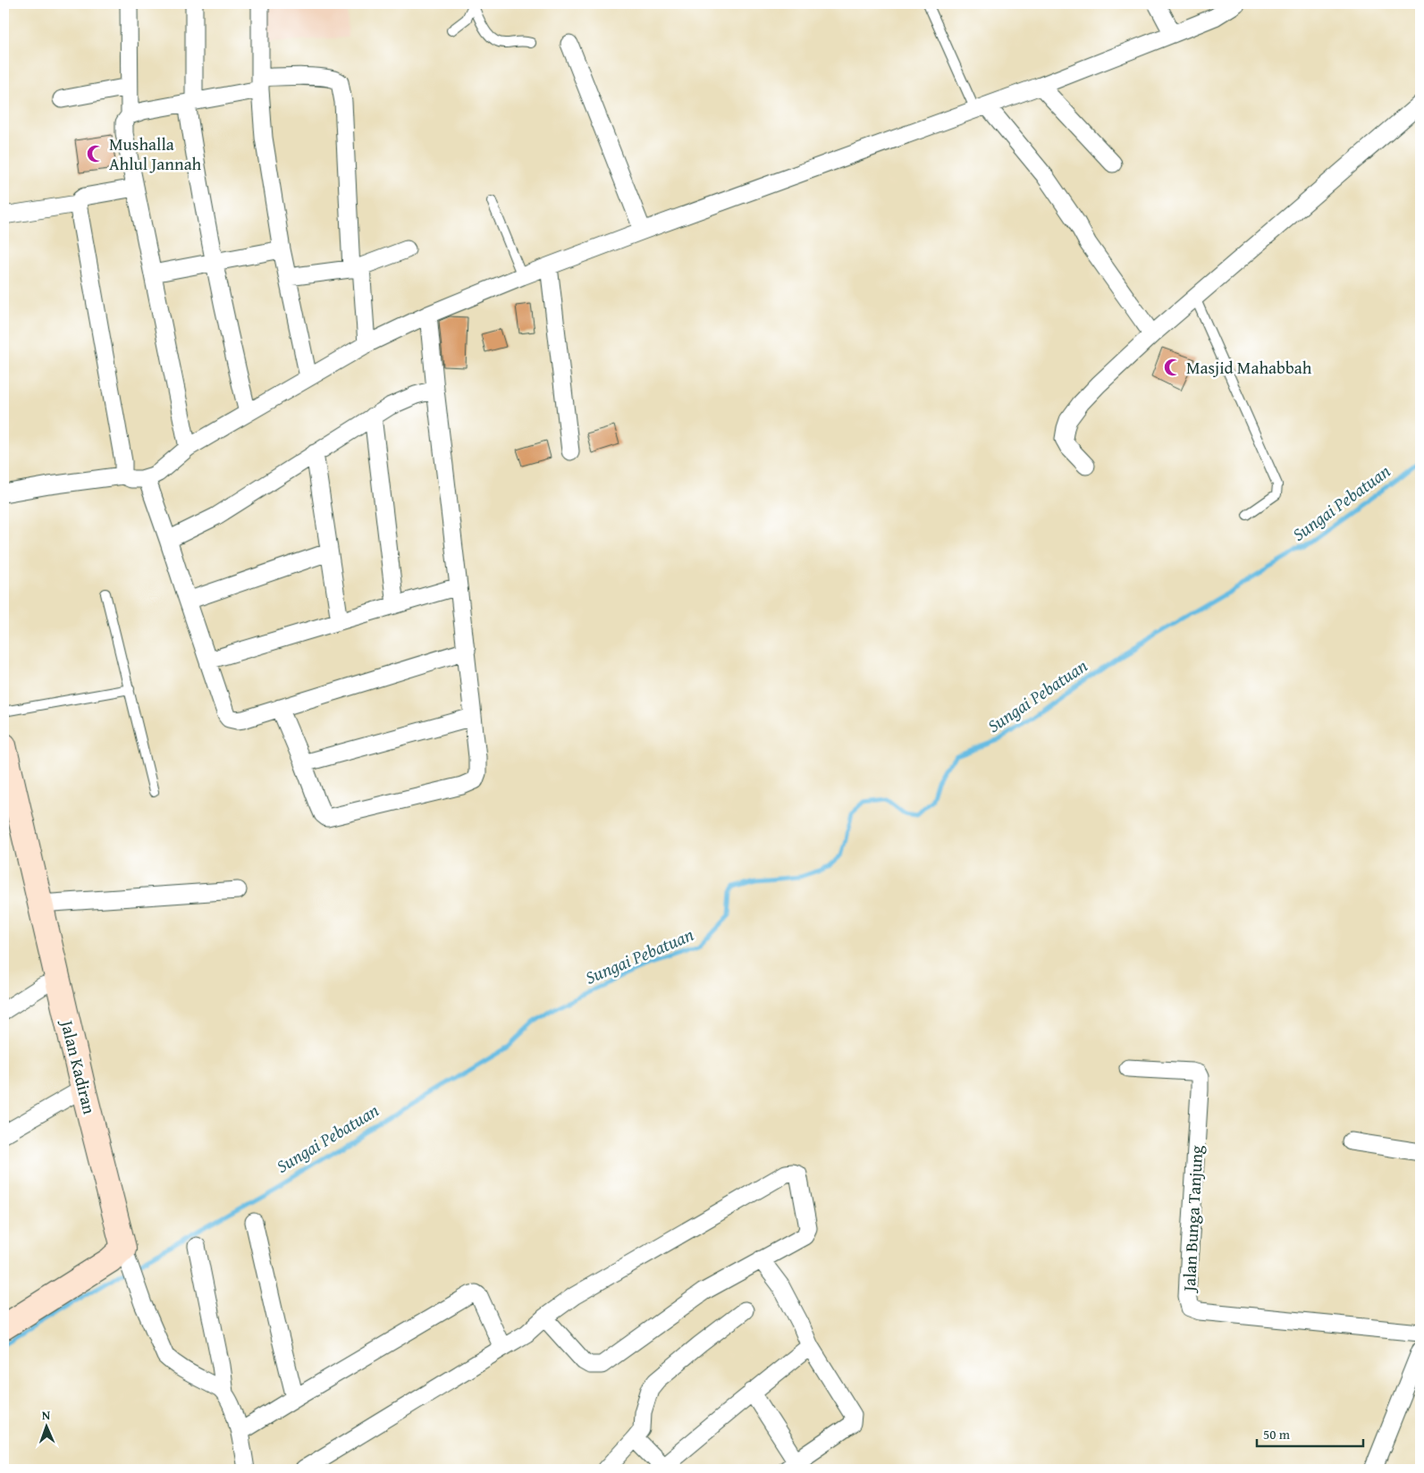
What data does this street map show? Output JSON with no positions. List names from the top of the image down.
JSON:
{
  "streets": {
    "street": ["Jalan Kadiran", "Jalan Bunga Tanjung"]
  },
  "water": ["Sungai Pebatuan"],
  "places": {
    "mosque": ["Mushalla Ahlul Jannah", "Masjid Mahabbah"]
  },
  "scale_bar": "50 m",
  "north": "top"
}
